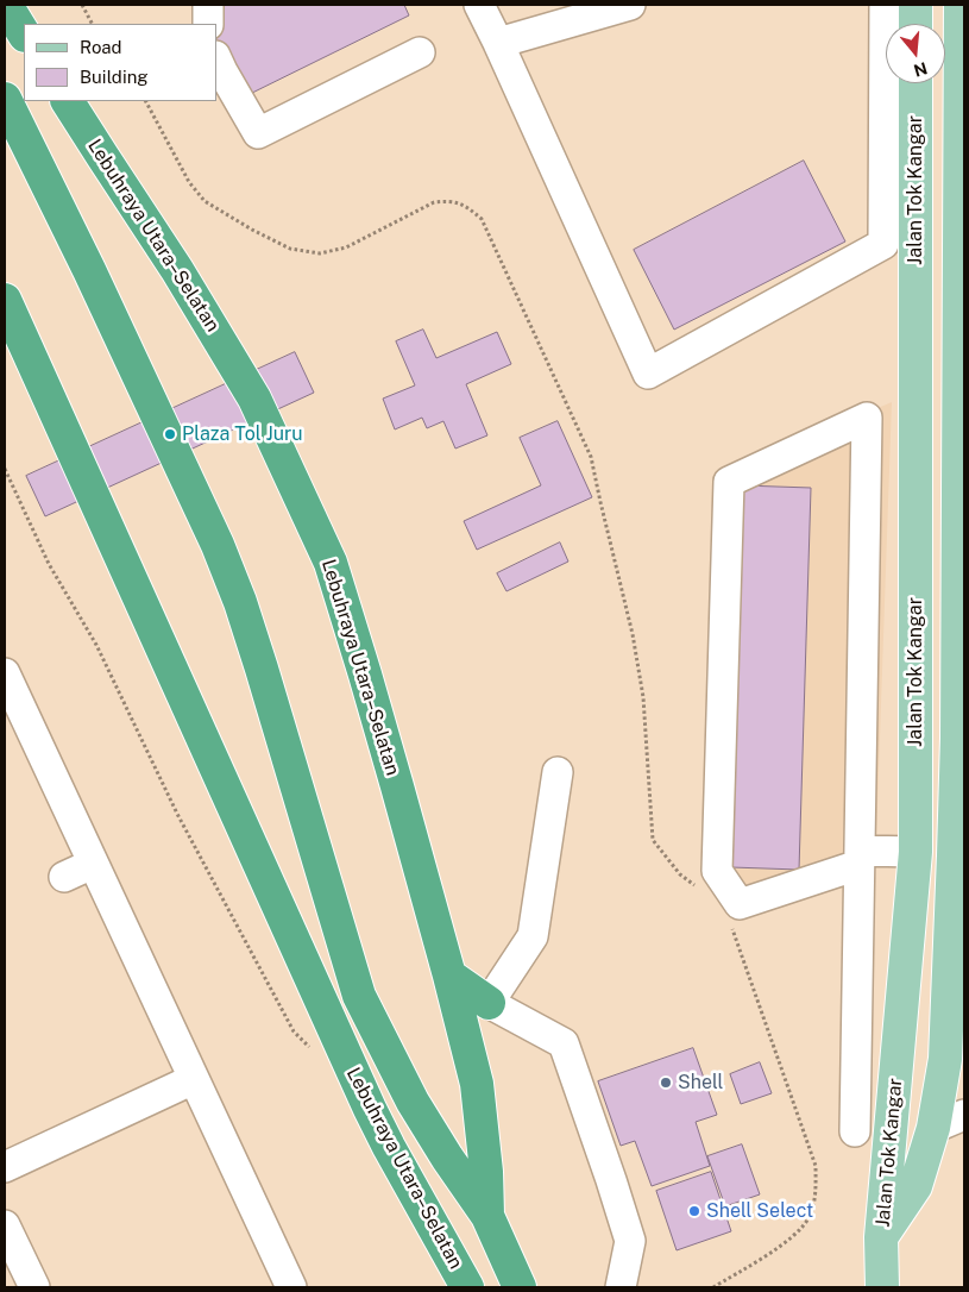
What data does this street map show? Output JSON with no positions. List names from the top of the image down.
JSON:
{
  "streets": {
    "highway": ["Lebuhraya Utara–Selatan"],
    "main road": ["Jalan Tok Kangar"]
  },
  "places": ["Plaza Tol Juru", "Shell", "Shell Select"],
  "legend": ["Road", "Building"],
  "north": "bottom"
}
